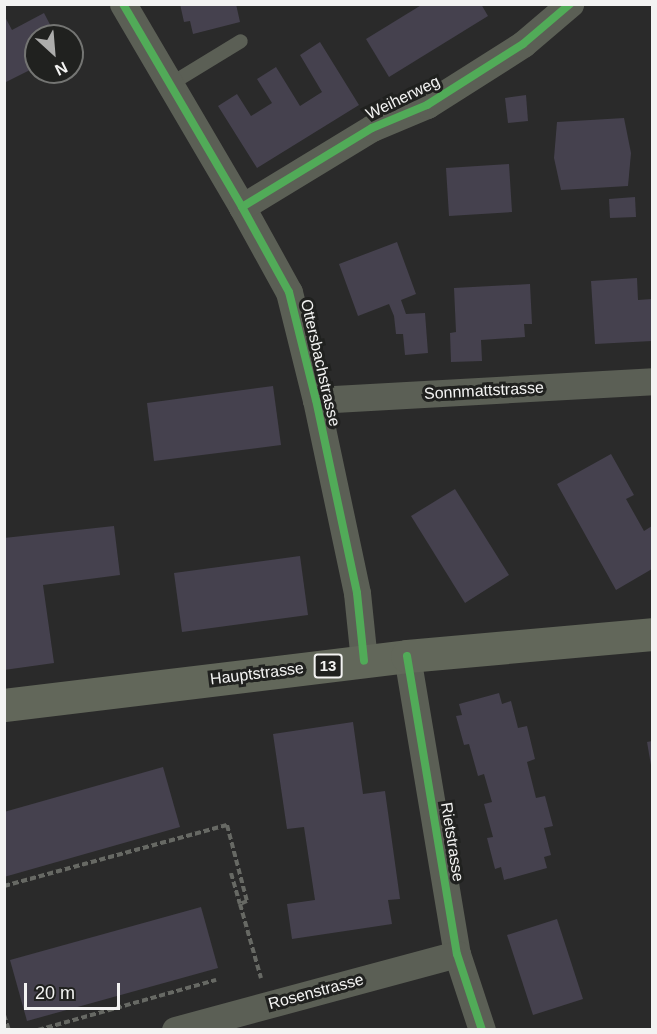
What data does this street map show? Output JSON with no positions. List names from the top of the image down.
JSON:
{
  "streets": {
    "main road": ["13", "Hauptstrasse"],
    "street": [
      "Weiherweg",
      "Ottersbachstrasse",
      "Sonnmattstrasse",
      "Rietstrasse",
      "Rosenstrasse"
    ]
  },
  "crossings": [
    ["Weiherweg", "Ottersbachstrasse"],
    ["Ottersbachstrasse", "Sonnmattstrasse"],
    ["Ottersbachstrasse", "Hauptstrasse"],
    ["Hauptstrasse", "Rietstrasse"],
    ["Rietstrasse", "Rosenstrasse"]
  ],
  "scale_bar": "20 m",
  "north": "bottom right"
}
